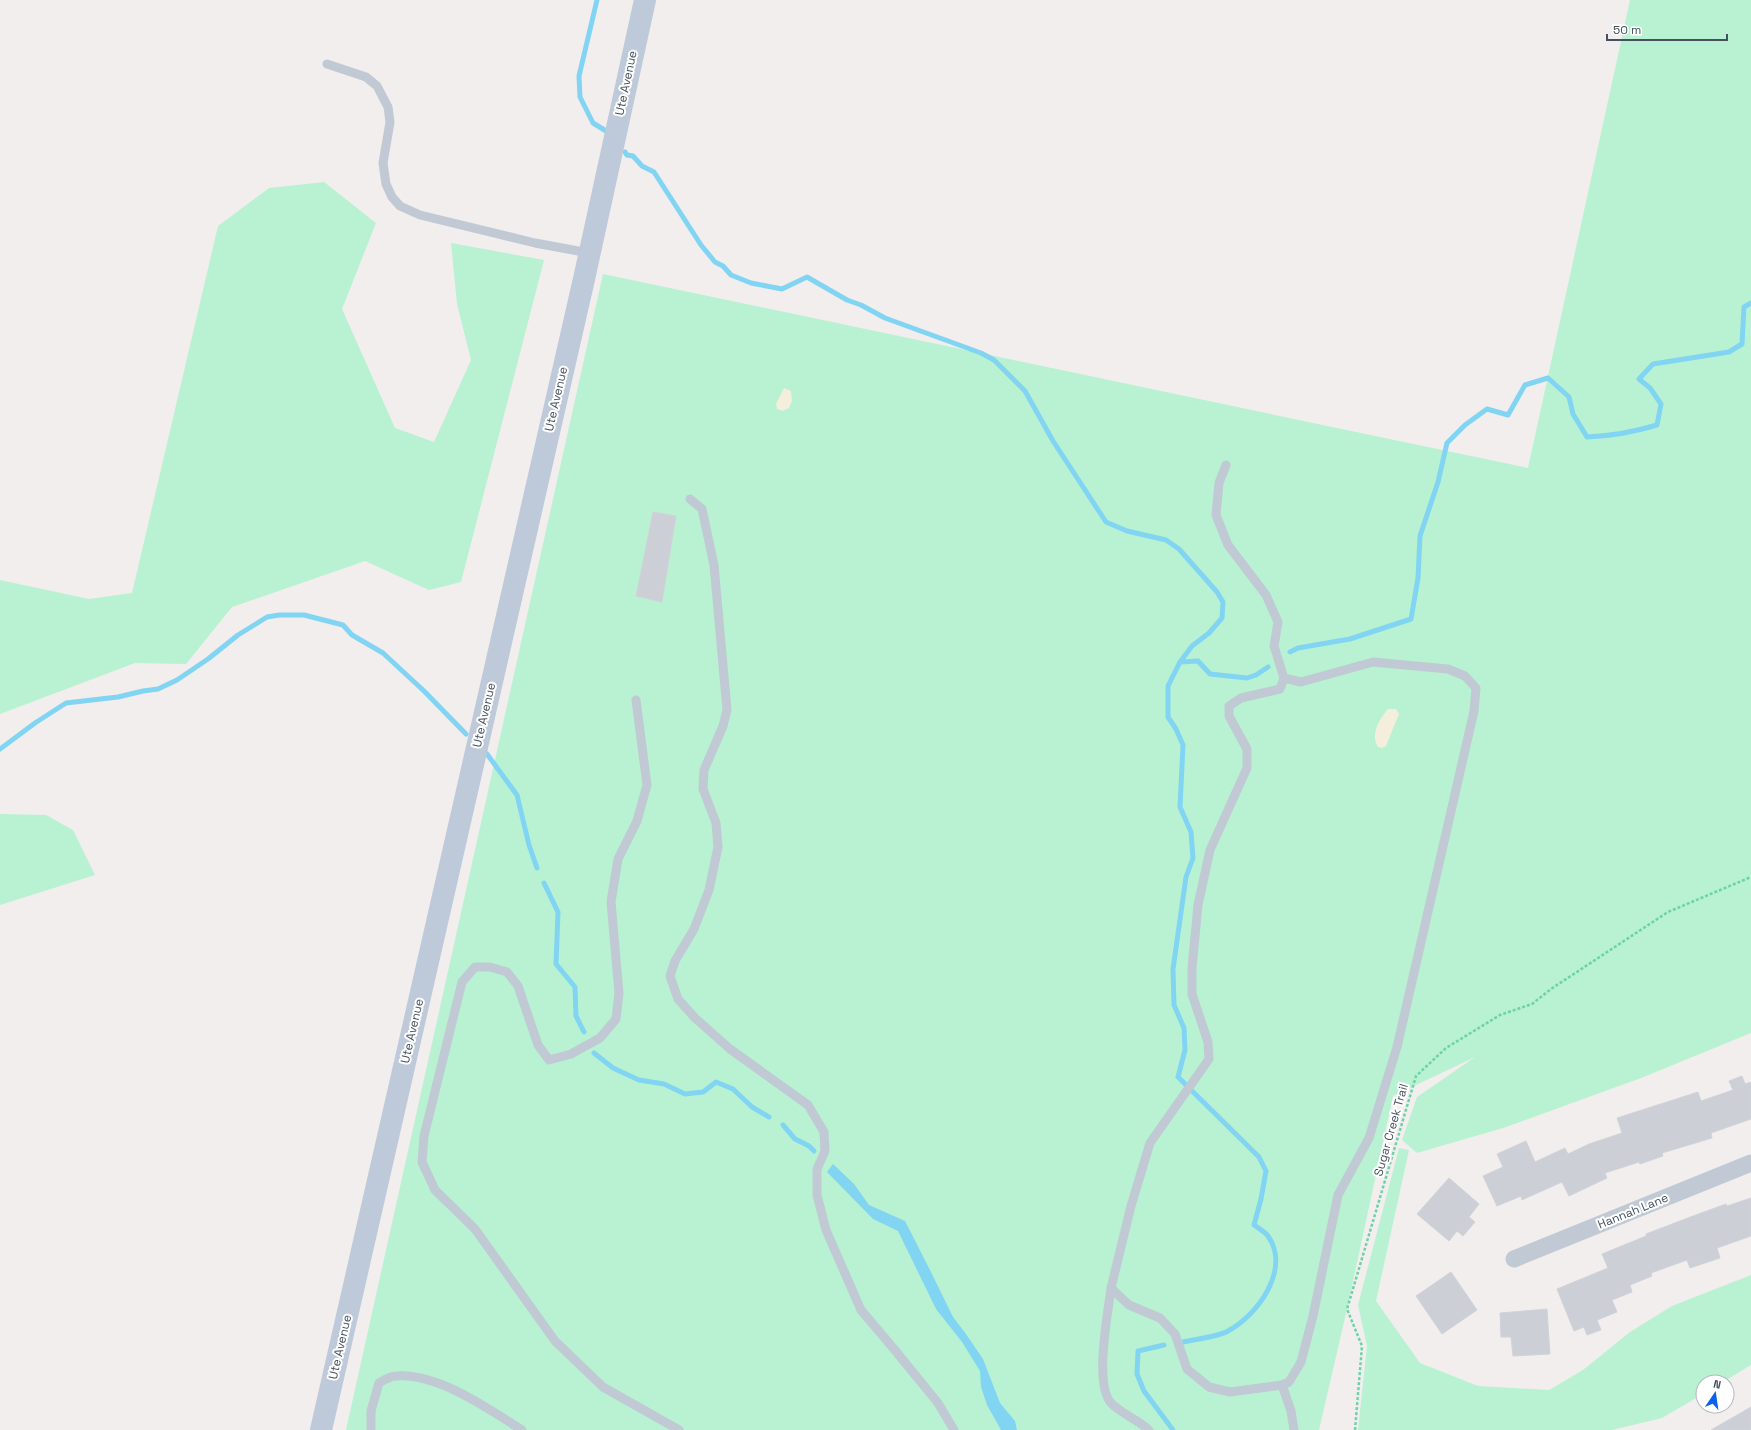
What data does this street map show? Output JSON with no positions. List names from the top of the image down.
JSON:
{
  "streets": {
    "main road": ["Ute Avenue"],
    "street": ["Hannah Lane"],
    "path": ["Sugar Creek Trail"]
  },
  "scale_bar": "50 m",
  "north": "top"
}
